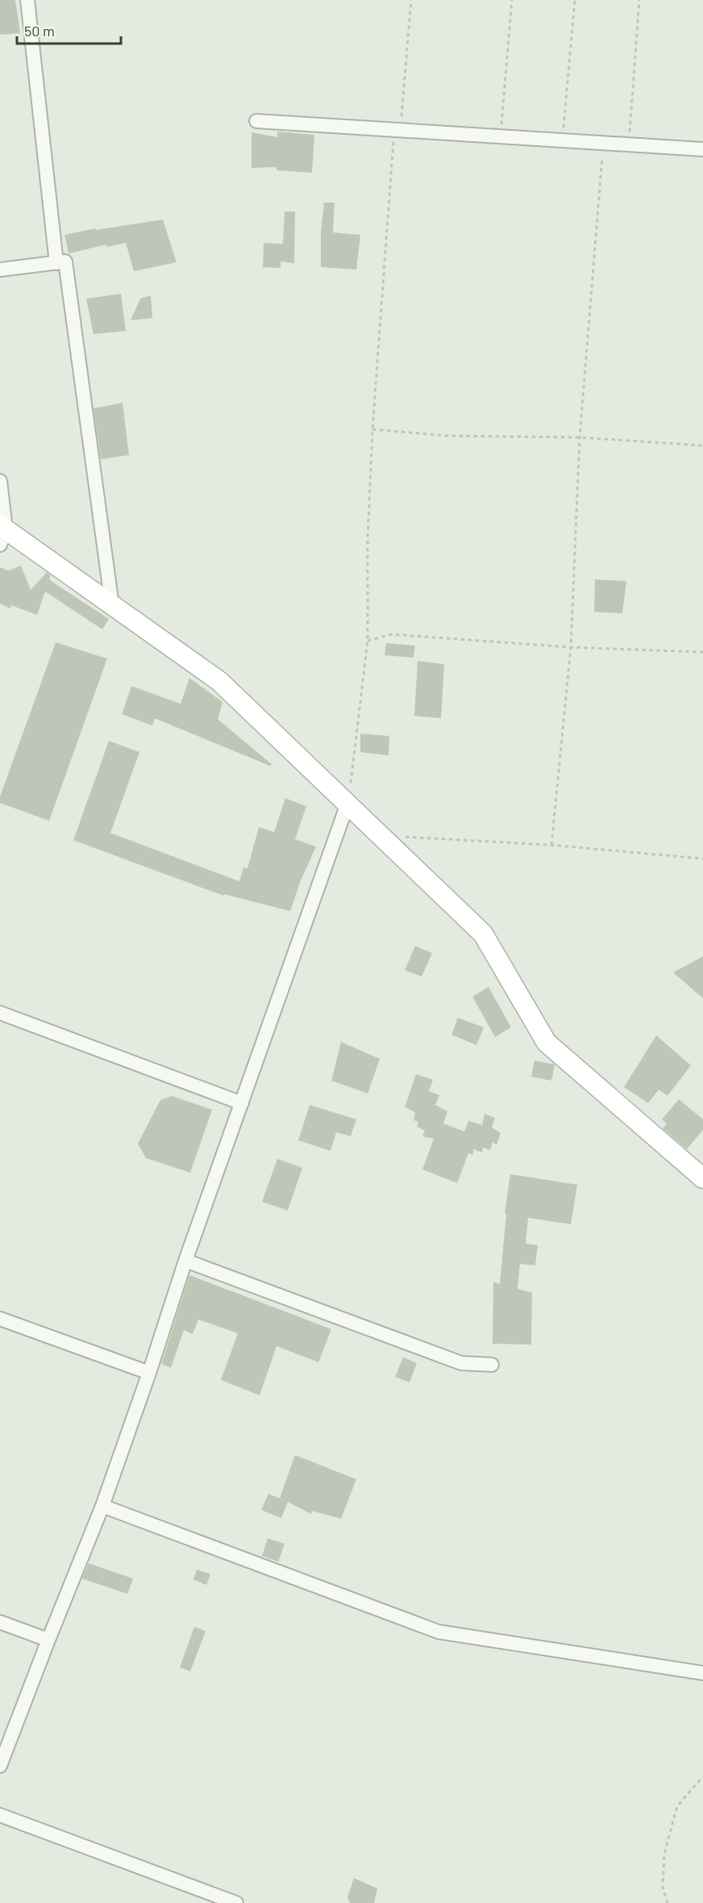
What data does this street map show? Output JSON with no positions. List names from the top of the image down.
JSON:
{
  "scale_bar": "50 m"
}
